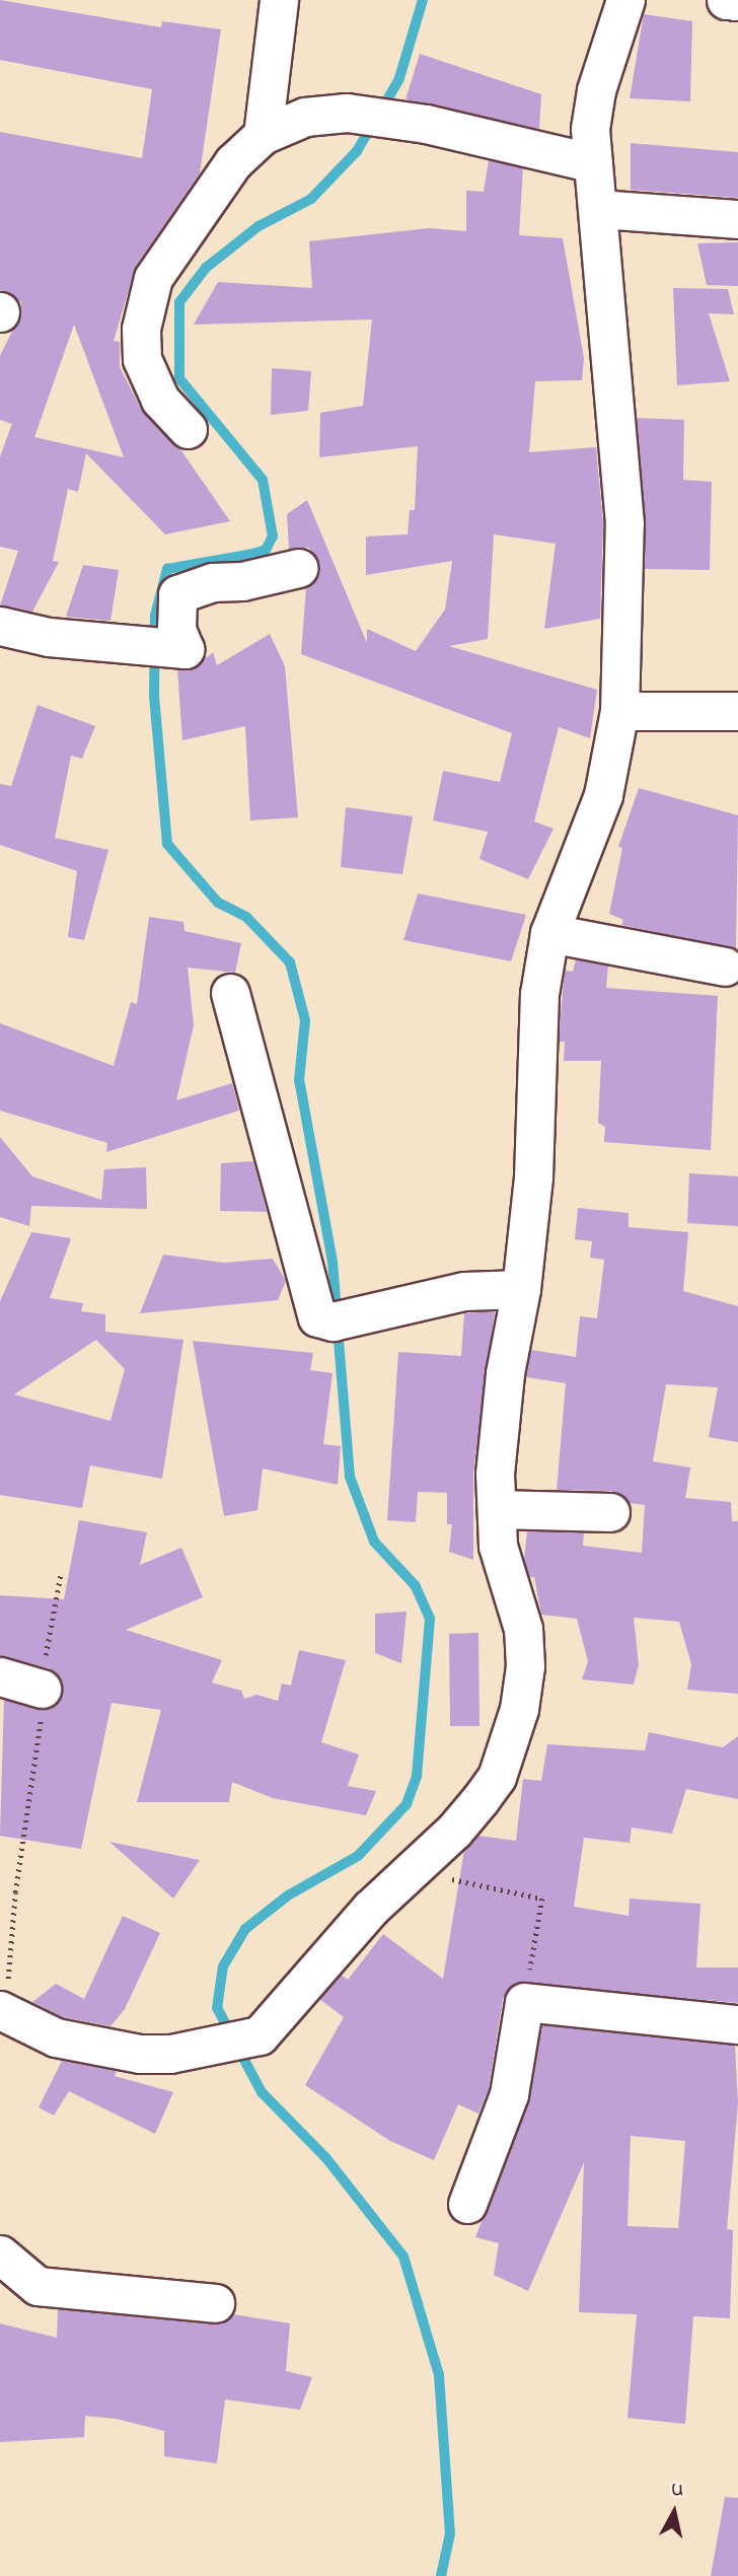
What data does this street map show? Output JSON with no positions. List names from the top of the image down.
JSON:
{
  "north": "top"
}
